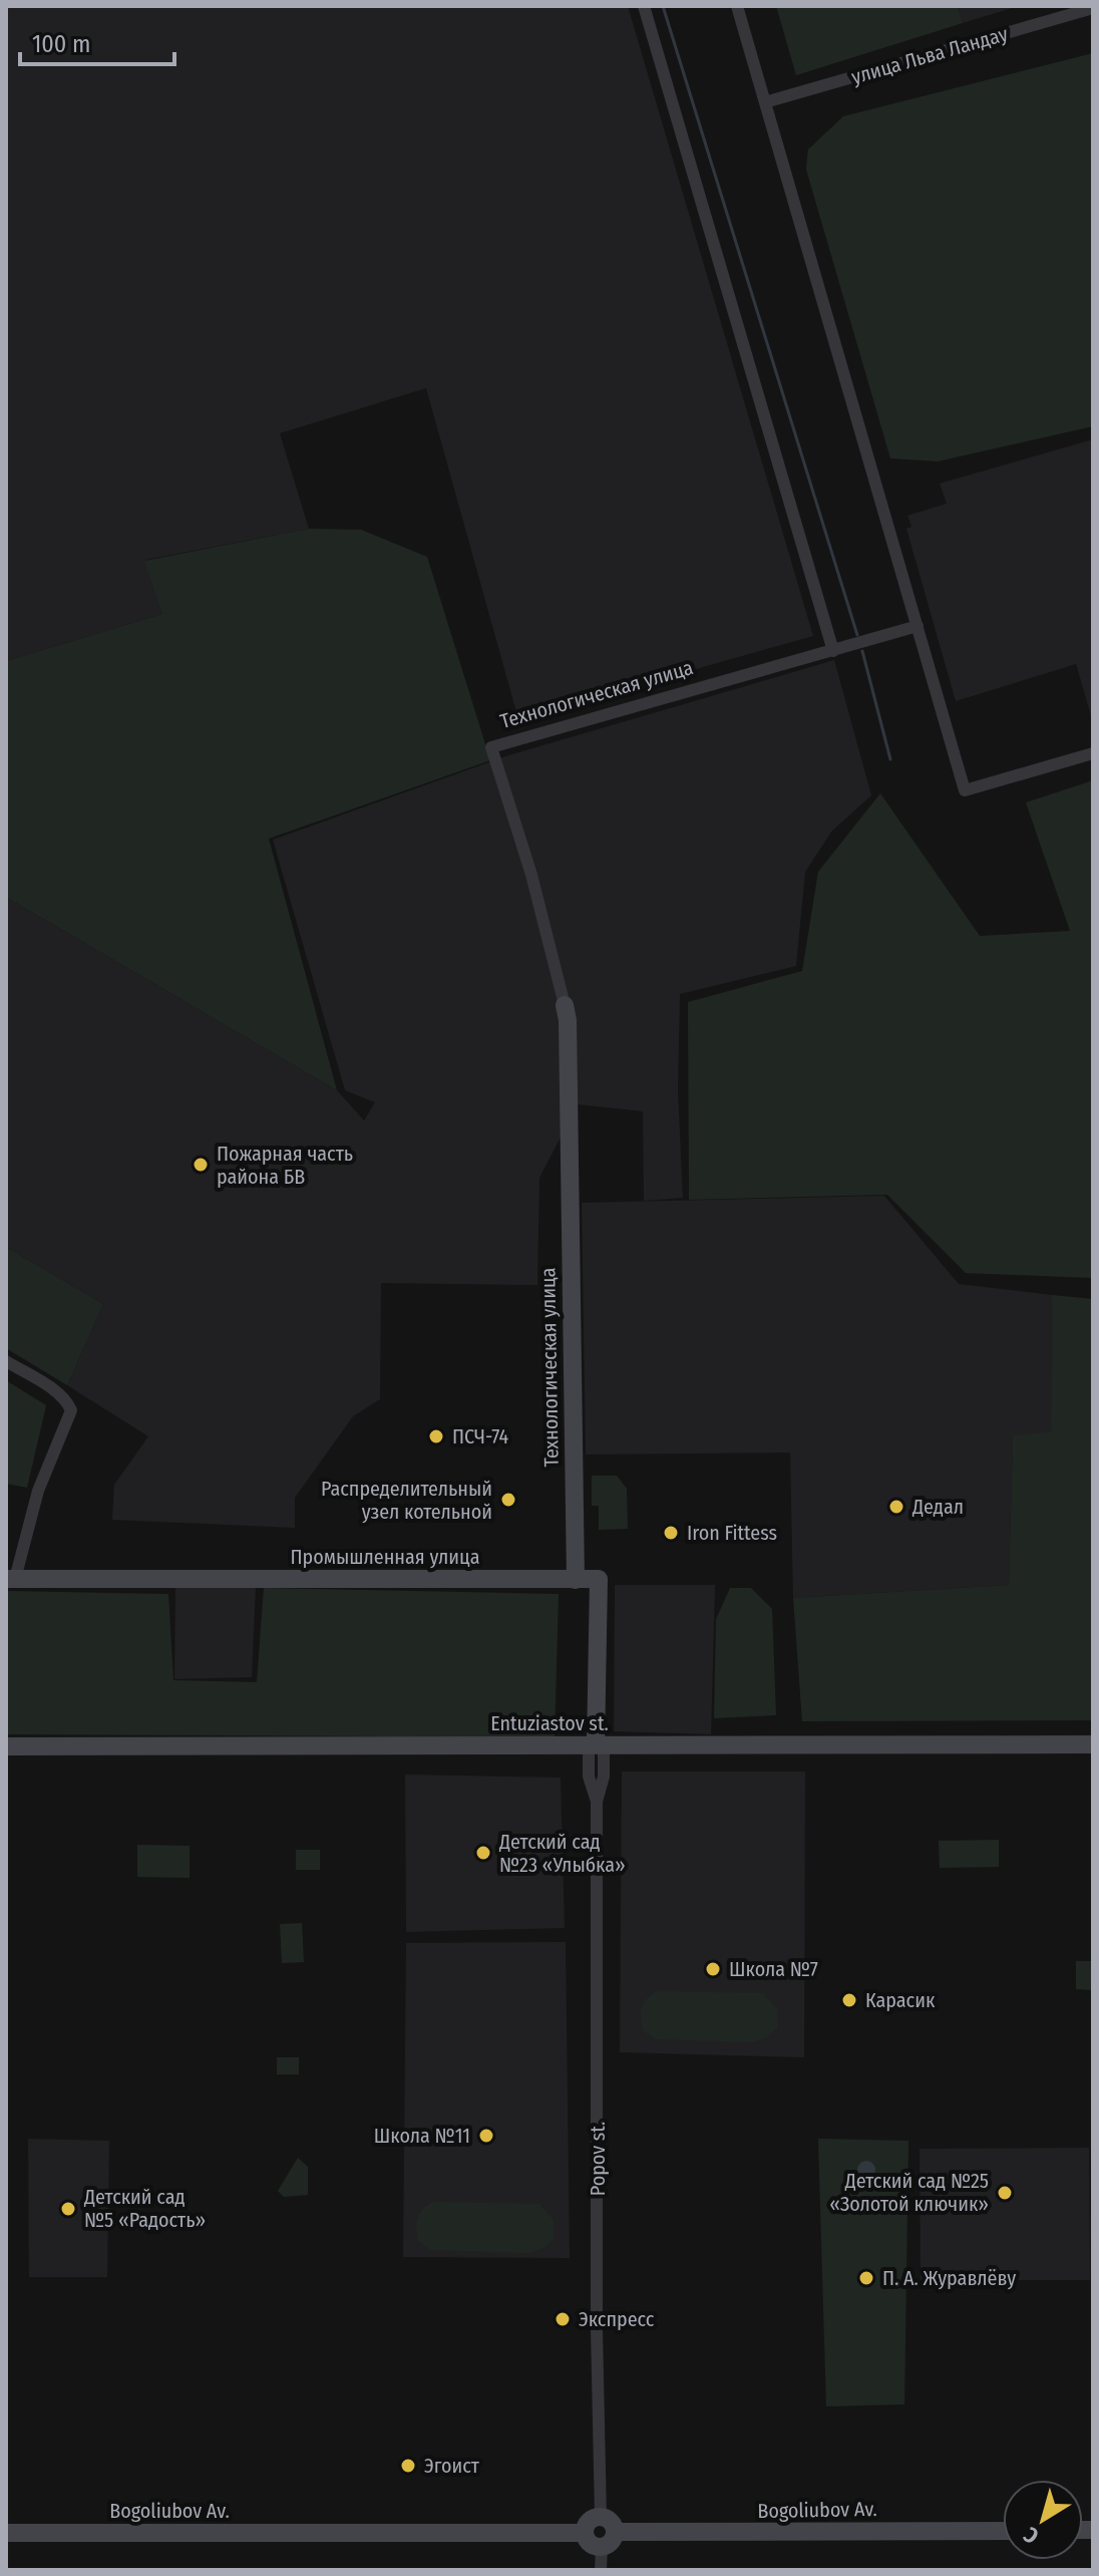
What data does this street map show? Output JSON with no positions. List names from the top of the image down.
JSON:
{
  "streets": {
    "street": [
      "улица Льва Ландау",
      "Технологическая улица",
      "Промышленная улица",
      "Entuziastov st.",
      "Popov st.",
      "Bogoliubov Av."
    ]
  },
  "crossings": [
    ["Технологическая улица", "Промышленная улица"],
    ["Entuziastov st.", "Popov st."],
    ["Popov st.", "Bogoliubov Av."]
  ],
  "places": [
    "Пожарная часть района БВ",
    "ПСЧ-74",
    "Распределительный узел котельной",
    "Дедал",
    "Iron Fittess",
    "Детский сад №23 «Улыбка»",
    "Школа №7",
    "Карасик",
    "Школа №11",
    "Детский сад №25 «Золотой ключик»",
    "Детский сад №5 «Радость»",
    "П. А. Журавлёву",
    "Экспресс",
    "Эгоист"
  ],
  "scale_bar": "100 m",
  "north": "bottom left"
}
